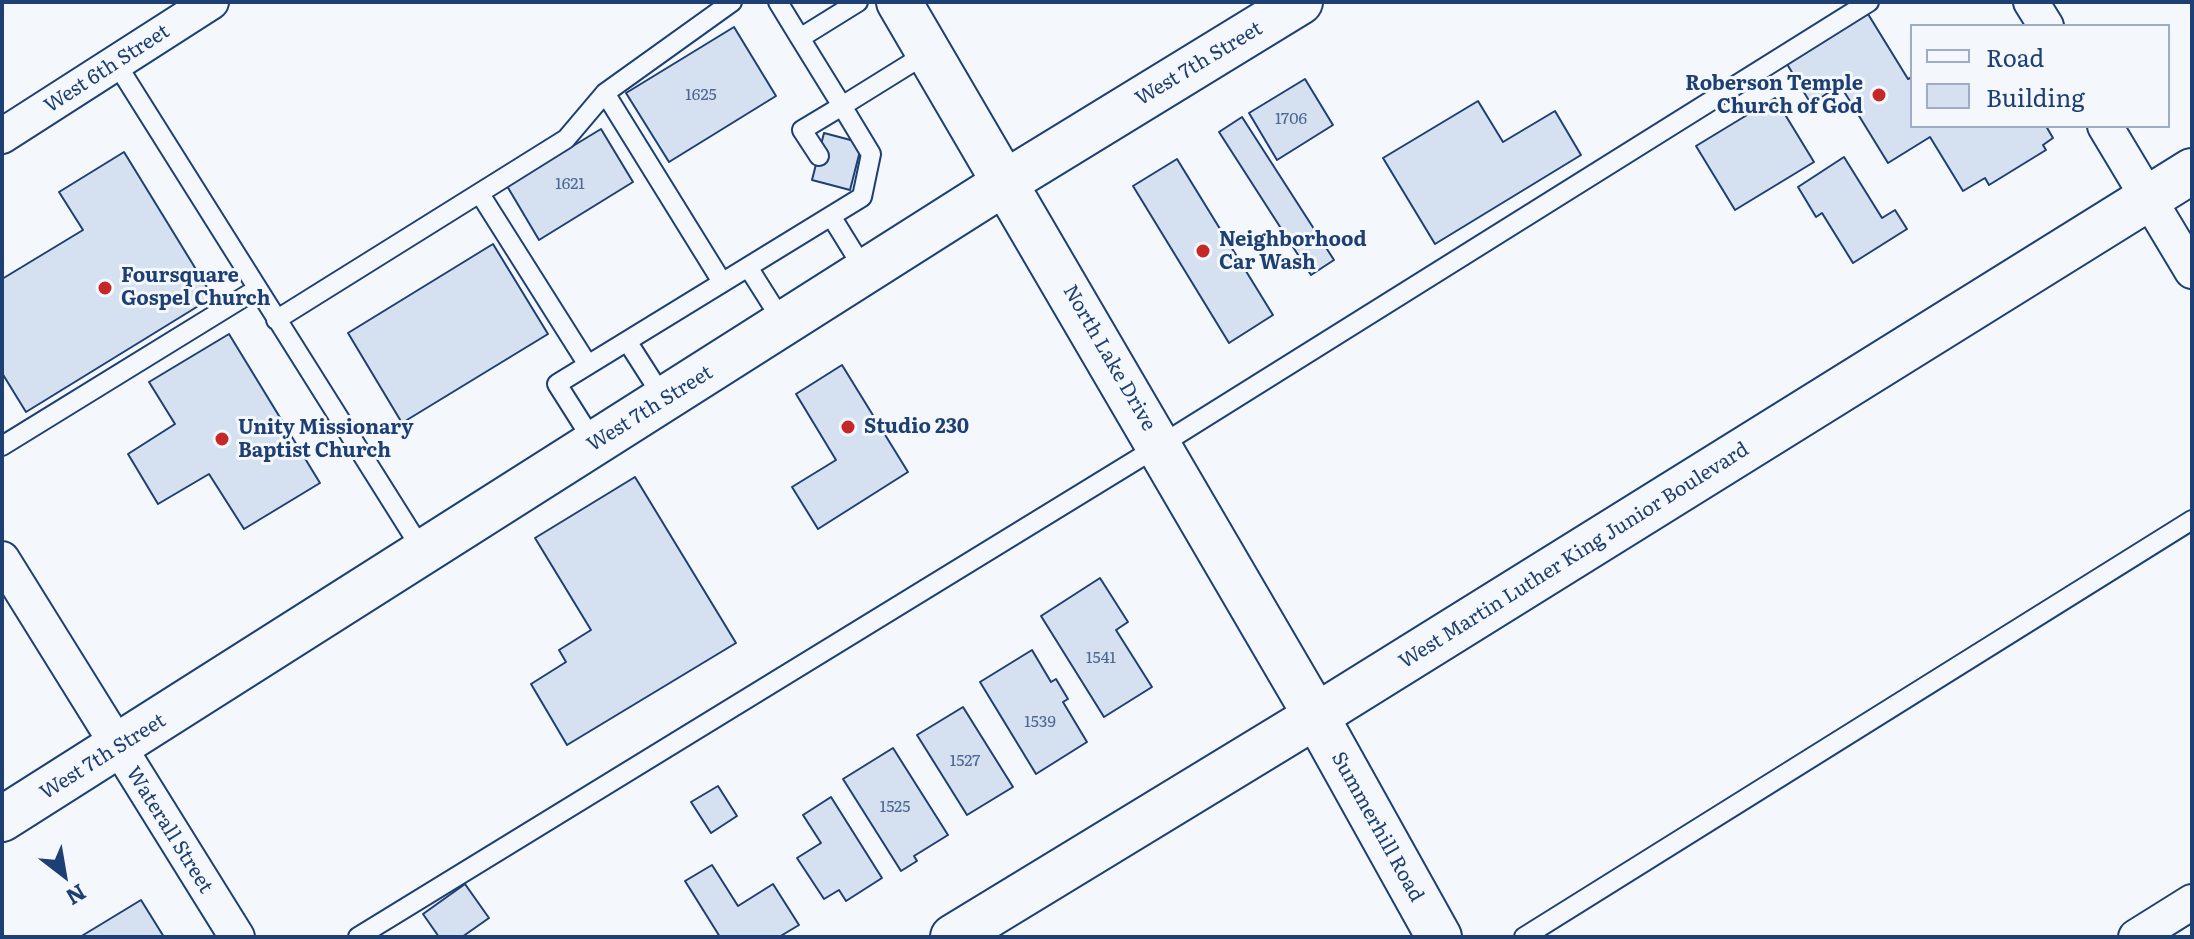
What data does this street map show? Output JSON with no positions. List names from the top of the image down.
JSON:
{
  "streets": {
    "main road": [
      "West 7th Street",
      "North Lake Drive",
      "West Martin Luther King Junior Boulevard",
      "Summerhill Road"
    ],
    "street": ["West 6th Street", "Waterall Street"]
  },
  "crossings": [
    ["West 7th Street", "North Lake Drive"],
    ["West 7th Street", "Waterall Street"],
    ["North Lake Drive", "West Martin Luther King Junior Boulevard"],
    ["North Lake Drive", "Summerhill Road"],
    ["West Martin Luther King Junior Boulevard", "Summerhill Road"]
  ],
  "places": [
    "Roberson Temple Church of God",
    "Neighborhood Car Wash",
    "Foursquare Gospel Church",
    "Studio 230",
    "Unity Missionary Baptist Church"
  ],
  "house_numbers": [
    "1625",
    "1706",
    "1621",
    "1541",
    "1539",
    "1527",
    "1525"
  ],
  "legend": ["Road", "Building"],
  "north": "bottom right"
}
